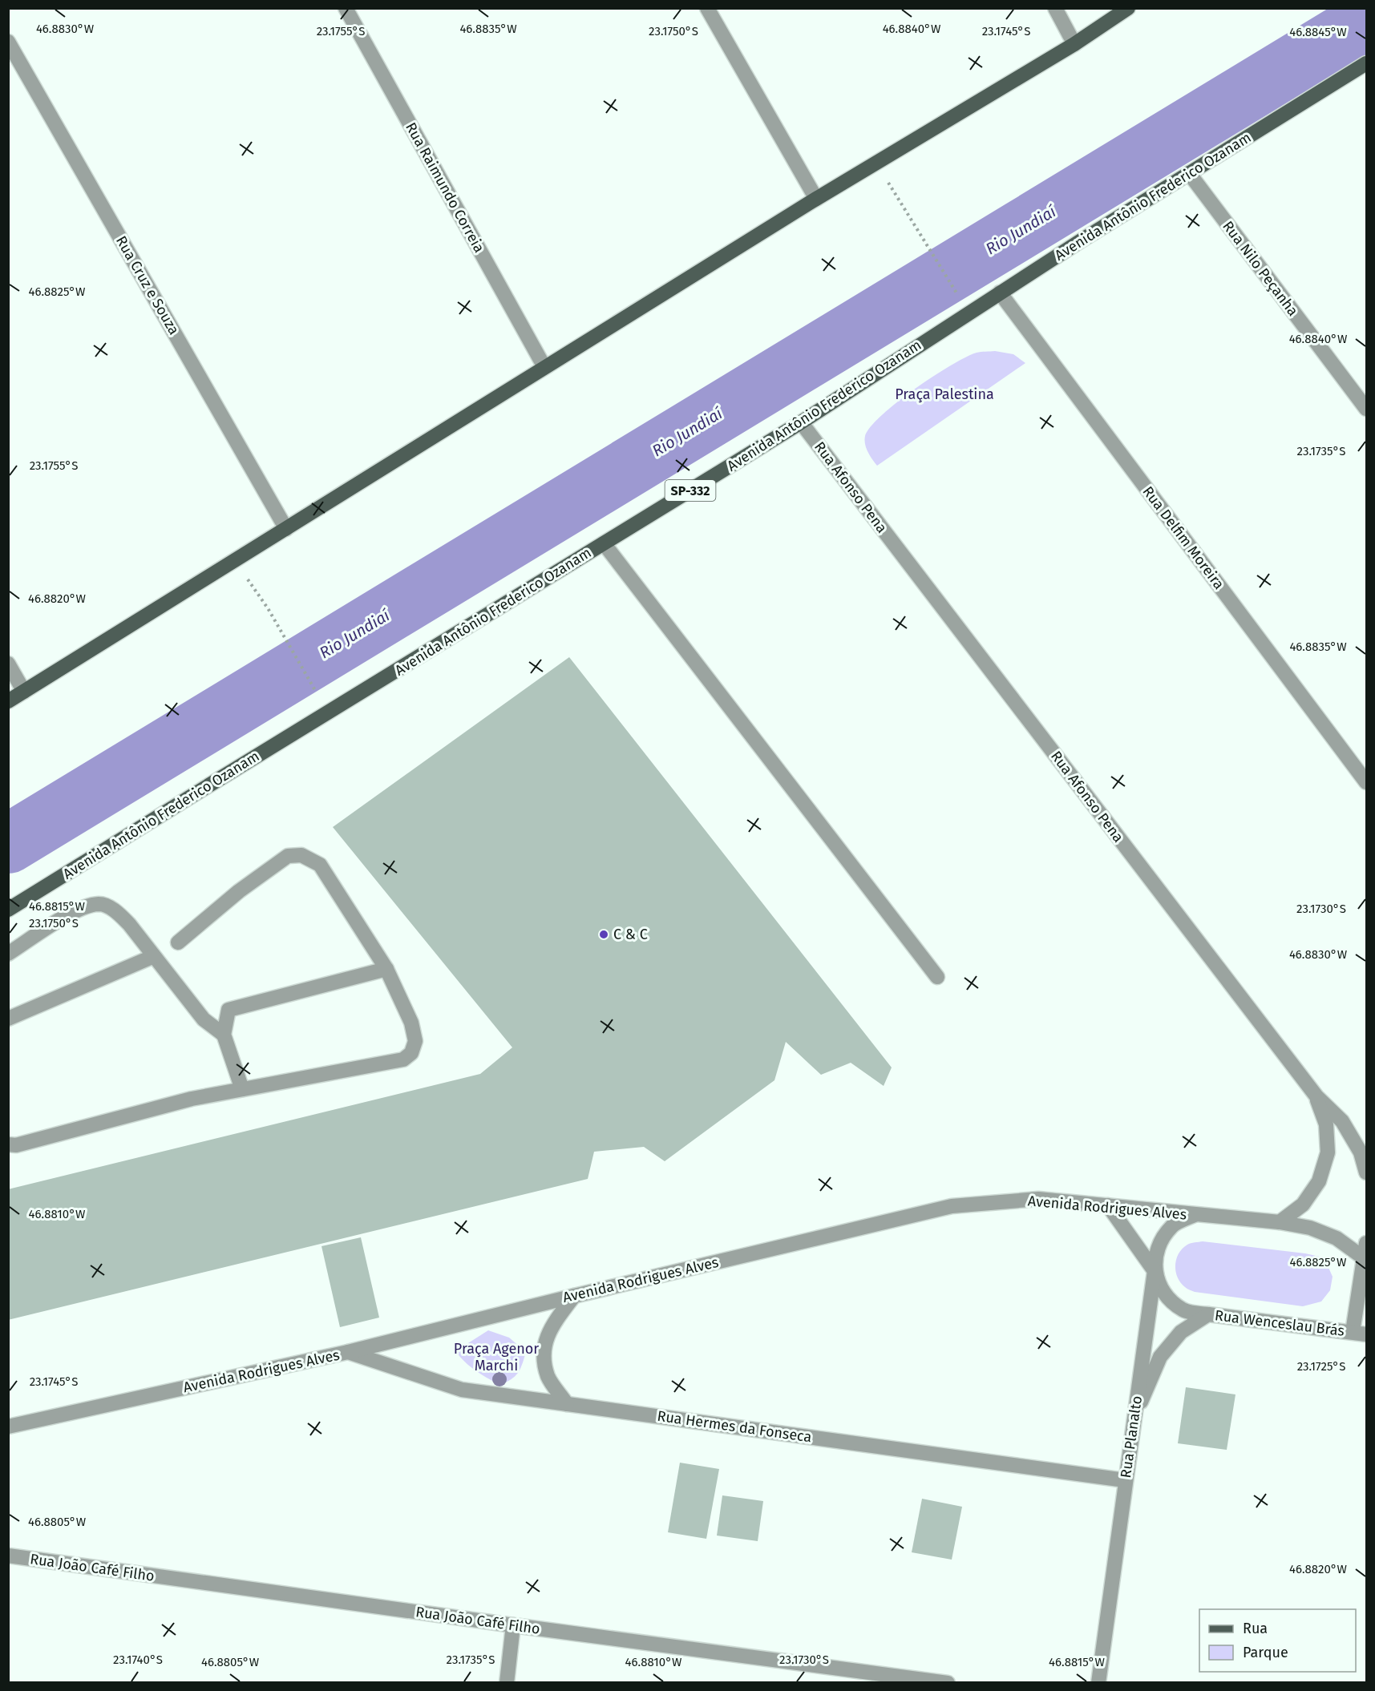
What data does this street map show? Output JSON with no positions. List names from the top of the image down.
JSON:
{
  "streets": {
    "main road": ["Avenida Antônio Frederico Ozanam", "SP-332"],
    "street": [
      "Rua Raimundo Correia",
      "Rua Nilo Peçanha",
      "Rua Cruz e Souza",
      "Rua Afonso Pena",
      "Rua Delfim Moreira",
      "Avenida Rodrigues Alves",
      "Rua Wenceslau Brás",
      "Rua Hermes da Fonseca",
      "Rua Planalto",
      "Rua João Café Filho"
    ]
  },
  "crossings": [
    ["Avenida Antônio Frederico Ozanam", "Rua Nilo Peçanha"],
    ["Avenida Antônio Frederico Ozanam", "Rua Afonso Pena"],
    ["Avenida Antônio Frederico Ozanam", "Rua Delfim Moreira"],
    ["Avenida Rodrigues Alves", "Rua Hermes da Fonseca"],
    ["Avenida Rodrigues Alves", "Rua Planalto"],
    ["Rua Wenceslau Brás", "Rua Planalto"],
    ["Rua Hermes da Fonseca", "Rua Planalto"]
  ],
  "water": ["Rio Jundiaí"],
  "parks": ["Praça Palestina", "Praça Agenor Marchi"],
  "places": ["C & C"],
  "legend": ["Rua", "Parque"],
  "coordinates": [
    "46.8830°W",
    "46.8840°W",
    "46.8835°W",
    "23.1755°S",
    "23.1750°S",
    "23.1745°S",
    "46.8845°W",
    "46.8825°W",
    "23.1735°S",
    "46.8820°W",
    "46.8815°W",
    "23.1730°S",
    "46.8810°W",
    "23.1725°S",
    "46.8805°W",
    "23.1740°S"
  ]
}
